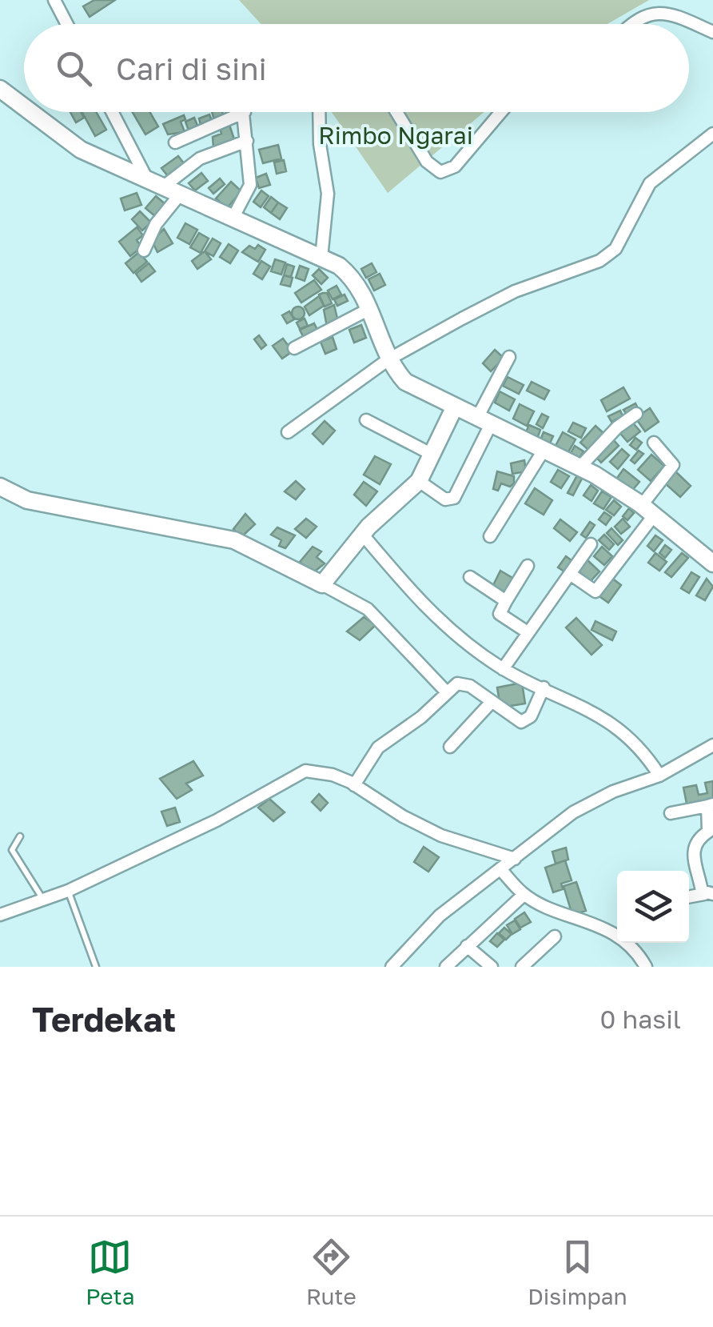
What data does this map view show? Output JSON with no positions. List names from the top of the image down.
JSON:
{
  "parks": ["Rimbo Ngarai"],
  "page": {
    "search": "Cari di sini",
    "heading": ["Terdekat", "0 hasil"],
    "nav": ["Peta", "Rute", "Disimpan"]
  }
}
